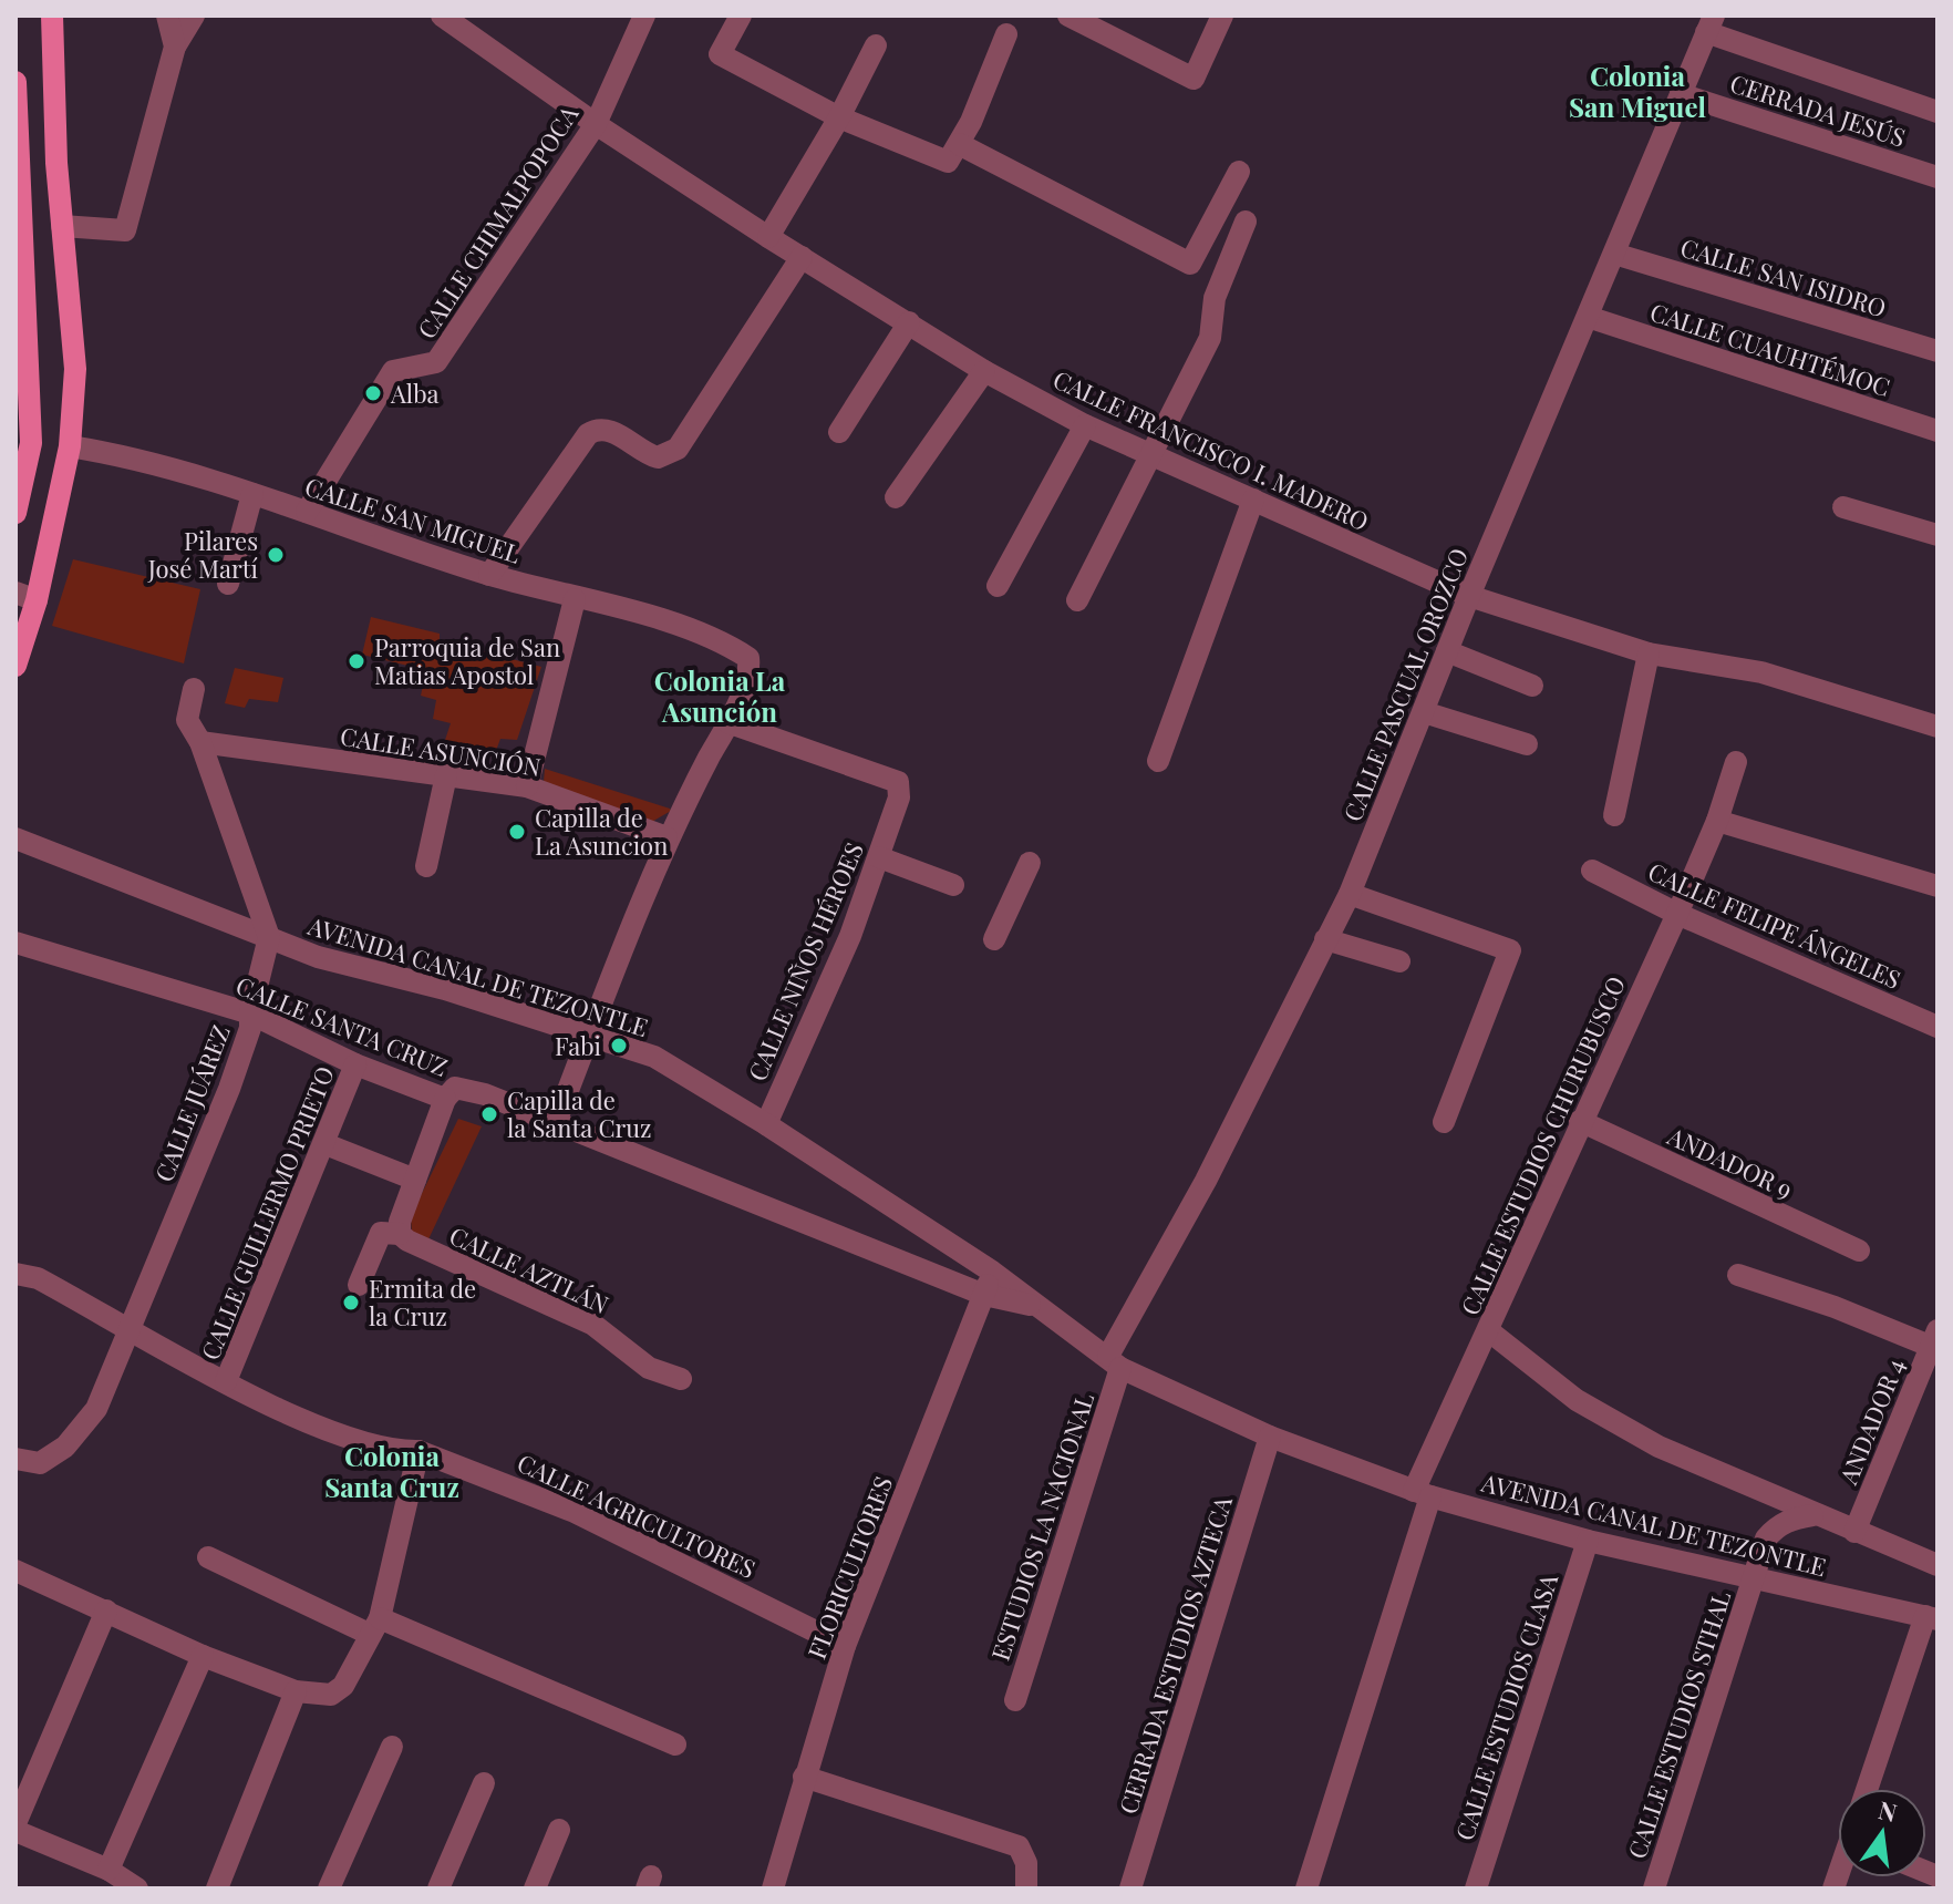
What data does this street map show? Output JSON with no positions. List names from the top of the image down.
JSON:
{
  "streets": {
    "street": [
      "CERRADA JESÚS",
      "CALLE CHIMALPOPOCA",
      "CALLE SAN ISIDRO",
      "CALLE CUAUHTÉMOC",
      "CALLE FRANCISCO I. MADERO",
      "CALLE SAN MIGUEL",
      "CALLE PASCUAL OROZCO",
      "CALLE ASUNCIÓN",
      "CALLE FELIPE ÁNGELES",
      "CALLE NIÑOS HÉROES",
      "AVENIDA CANAL DE TEZONTLE",
      "CALLE SANTA CRUZ",
      "CALLE JUÁREZ",
      "CALLE ESTUDIOS CHURUBUSCO",
      "ANDADOR 9",
      "CALLE GUILLERMO PRIETO",
      "CALLE AZTLÁN",
      "ANDADOR 4",
      "CALLE AGRICULTORES",
      "ESTUDIOS LA NACIONAL",
      "FLORICULTORES",
      "CERRADA ESTUDIOS AZTECA",
      "CALLE ESTUDIOS CLASA",
      "CALLE ESTUDIOS STHAL"
    ]
  },
  "crossings": [
    ["CERRADA JESÚS", "CALLE PASCUAL OROZCO"],
    ["CALLE CHIMALPOPOCA", "CALLE FRANCISCO I. MADERO"],
    ["CALLE CHIMALPOPOCA", "CALLE SAN MIGUEL"],
    ["CALLE SAN ISIDRO", "CALLE PASCUAL OROZCO"],
    ["CALLE CUAUHTÉMOC", "CALLE PASCUAL OROZCO"],
    ["CALLE FRANCISCO I. MADERO", "CALLE PASCUAL OROZCO"],
    ["CALLE SAN MIGUEL", "CALLE NIÑOS HÉROES"],
    ["CALLE PASCUAL OROZCO", "AVENIDA CANAL DE TEZONTLE"],
    ["CALLE PASCUAL OROZCO", "ESTUDIOS LA NACIONAL"],
    ["CALLE FELIPE ÁNGELES", "CALLE ESTUDIOS CHURUBUSCO"],
    ["CALLE NIÑOS HÉROES", "AVENIDA CANAL DE TEZONTLE"],
    ["AVENIDA CANAL DE TEZONTLE", "CALLE SANTA CRUZ"],
    ["AVENIDA CANAL DE TEZONTLE", "CALLE JUÁREZ"],
    ["AVENIDA CANAL DE TEZONTLE", "CALLE ESTUDIOS CHURUBUSCO"],
    ["AVENIDA CANAL DE TEZONTLE", "ANDADOR 4"],
    ["AVENIDA CANAL DE TEZONTLE", "ESTUDIOS LA NACIONAL"],
    ["AVENIDA CANAL DE TEZONTLE", "FLORICULTORES"],
    ["AVENIDA CANAL DE TEZONTLE", "CERRADA ESTUDIOS AZTECA"],
    ["AVENIDA CANAL DE TEZONTLE", "CALLE ESTUDIOS CLASA"],
    ["AVENIDA CANAL DE TEZONTLE", "CALLE ESTUDIOS STHAL"],
    ["CALLE SANTA CRUZ", "CALLE JUÁREZ"],
    ["CALLE SANTA CRUZ", "CALLE GUILLERMO PRIETO"],
    ["CALLE SANTA CRUZ", "FLORICULTORES"],
    ["CALLE JUÁREZ", "CALLE AGRICULTORES"],
    ["CALLE ESTUDIOS CHURUBUSCO", "ANDADOR 9"],
    ["CALLE GUILLERMO PRIETO", "CALLE AGRICULTORES"],
    ["CALLE AGRICULTORES", "FLORICULTORES"]
  ],
  "districts": ["Colonia San Miguel", "Colonia La Asunción", "Colonia Santa Cruz"],
  "places": [
    "Alba",
    "Pilares José Martí",
    "Parroquia de San Matias Apostol",
    "Capilla de La Asuncion",
    "Fabi",
    "Capilla de la Santa Cruz",
    "Ermita de la Cruz"
  ],
  "north": "top"
}
